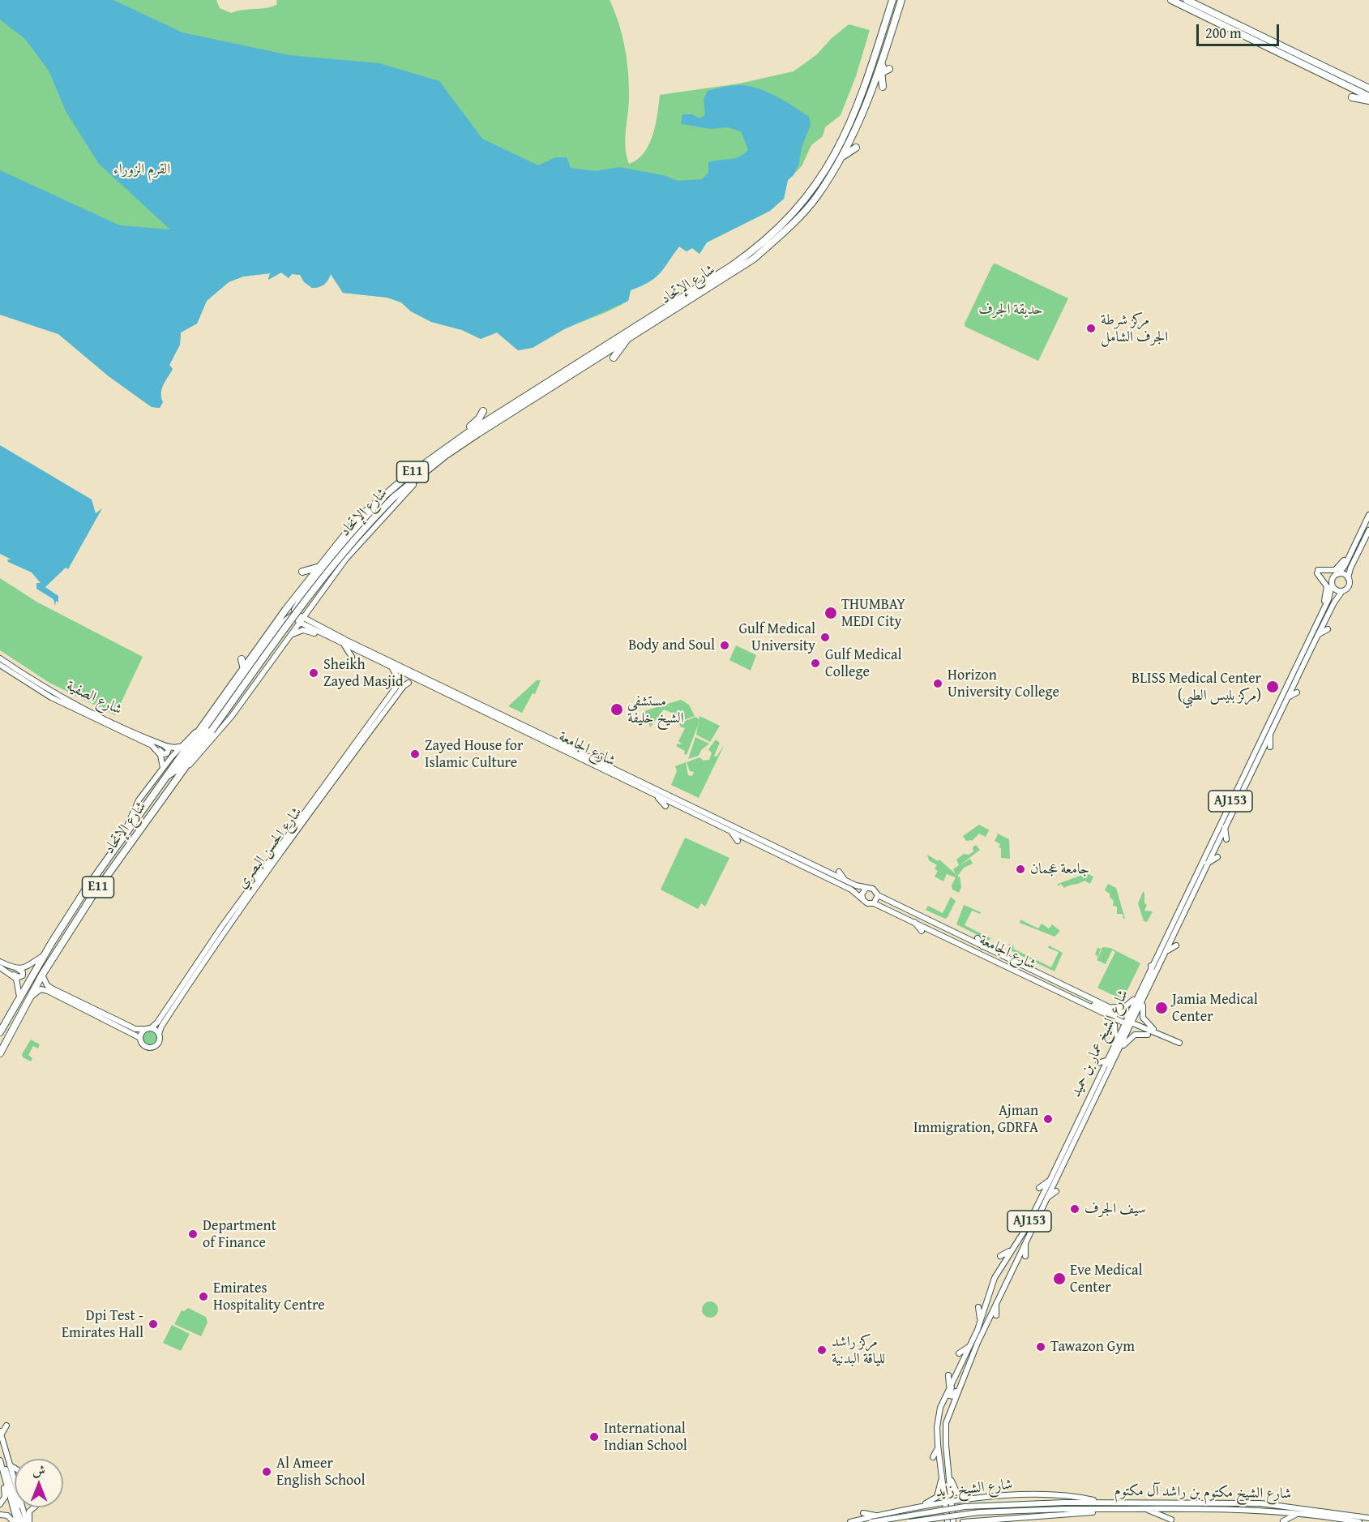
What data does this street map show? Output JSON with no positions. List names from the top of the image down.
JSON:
{
  "streets": {
    "highway": ["شارع الإتحاد", "E11"],
    "main road": [
      "شارع الصفية",
      "شارع الجامعة",
      "AJ153",
      "شارع الحسن البصري",
      "شارع الشيخ عمار بن حميد",
      "شارع الشيخ زايد",
      "شارع الشيخ مكتوم بن راشد آل مكتوم"
    ]
  },
  "crossings": [
    ["شارع الجامعة", "شارع الحسن البصري"],
    ["شارع الجامعة", "شارع الشيخ عمار بن حميد"],
    ["شارع الشيخ عمار بن حميد", "شارع الشيخ زايد"],
    ["شارع الشيخ زايد", "شارع الشيخ مكتوم بن راشد آل مكتوم"]
  ],
  "parks": ["القرم الزوراء", "حديقة الجرف"],
  "places": [
    "مركز شرطة الجرف الشامل",
    "THUMBAY MEDI City",
    "Gulf Medical University",
    "Body and Soul",
    "Gulf Medical College",
    "Sheikh Zayed Masjid",
    "Horizon University College",
    "BLISS Medical Center (مركز بليس الطبي)",
    "مستشفى الشيخ خليفة",
    "Zayed House for Islamic Culture",
    "جامعة عجمان",
    "Jamia Medical Center",
    "Ajman Immigration, GDRFA",
    "سيف الجرف",
    "Department of Finance",
    "Eve Medical Center",
    "Emirates Hospitality Centre",
    "Dpi Test - Emirates Hall",
    "Tawazon Gym",
    "مركز راشد للياقة البدنية",
    "International Indian School",
    "Al Ameer English School"
  ],
  "scale_bar": "200 m",
  "north": "top"
}
